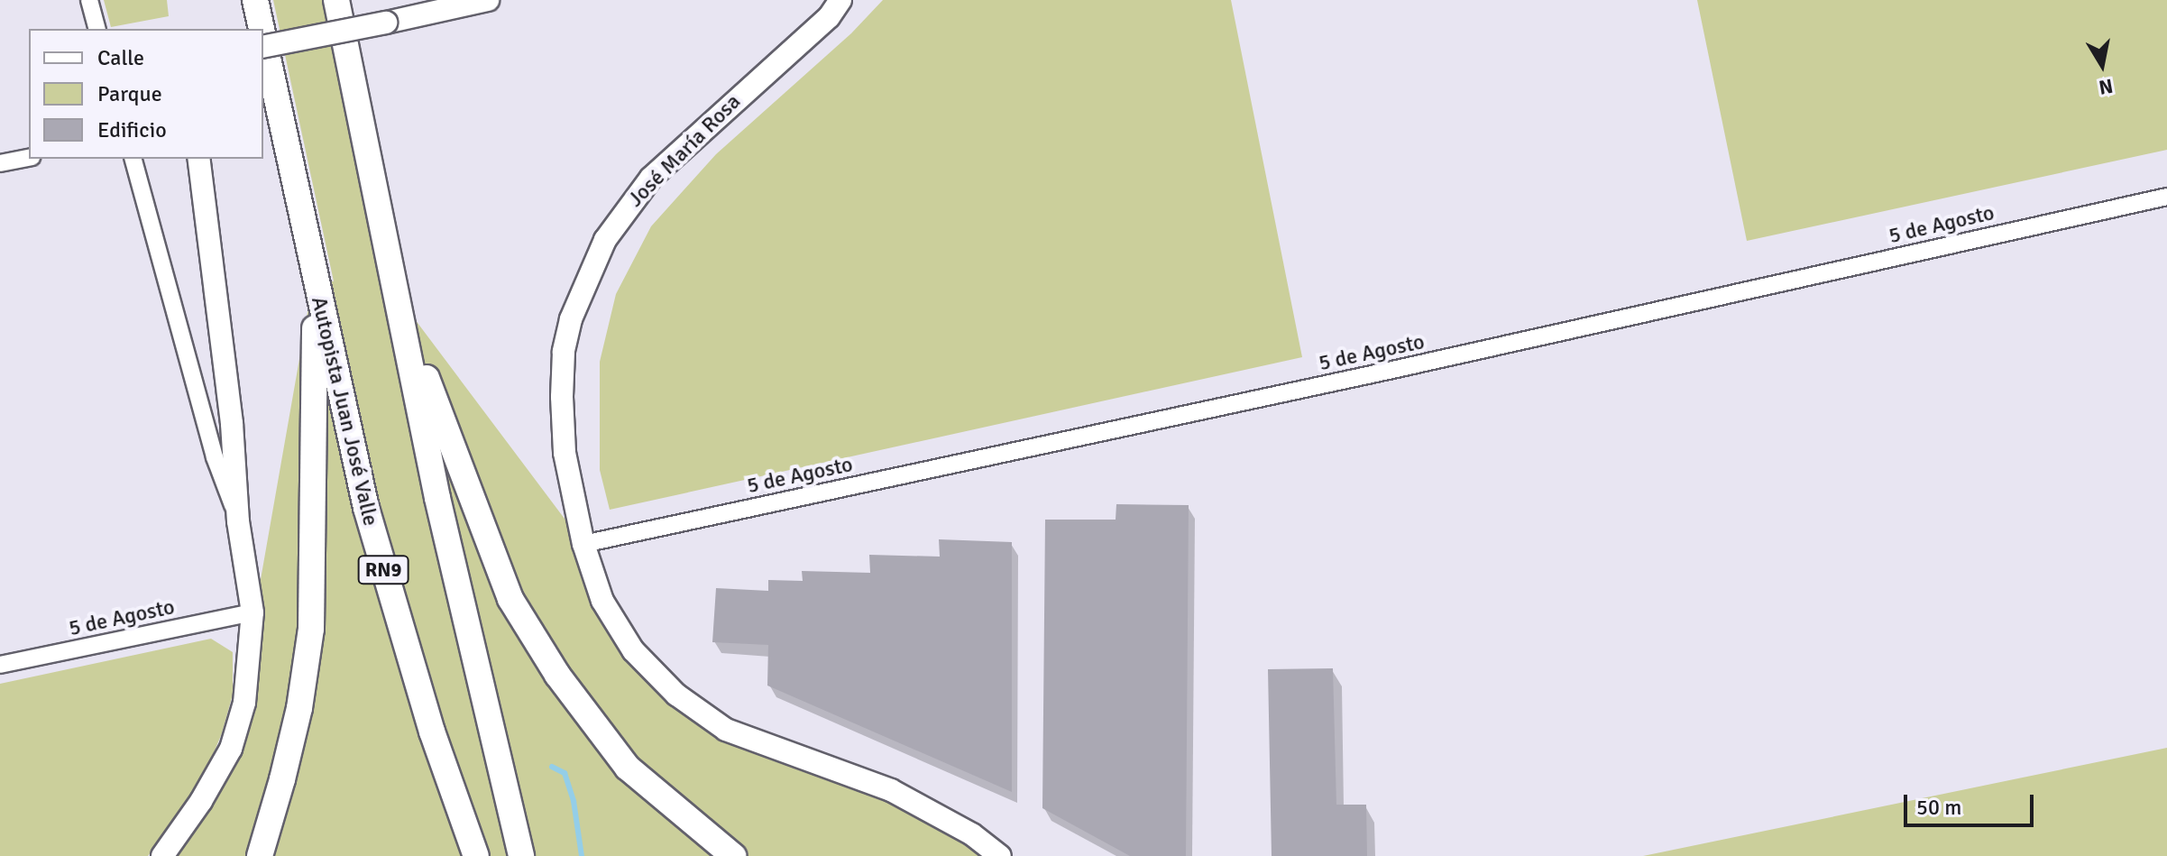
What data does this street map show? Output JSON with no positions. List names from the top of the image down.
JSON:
{
  "streets": {
    "highway": ["Autopista Juan José Valle", "RN9"],
    "main road": ["José María Rosa"],
    "street": ["5 de Agosto"]
  },
  "crossings": [
    ["José María Rosa", "5 de Agosto"]
  ],
  "legend": ["Calle", "Parque", "Edificio"],
  "scale_bar": "50 m",
  "north": "bottom"
}
